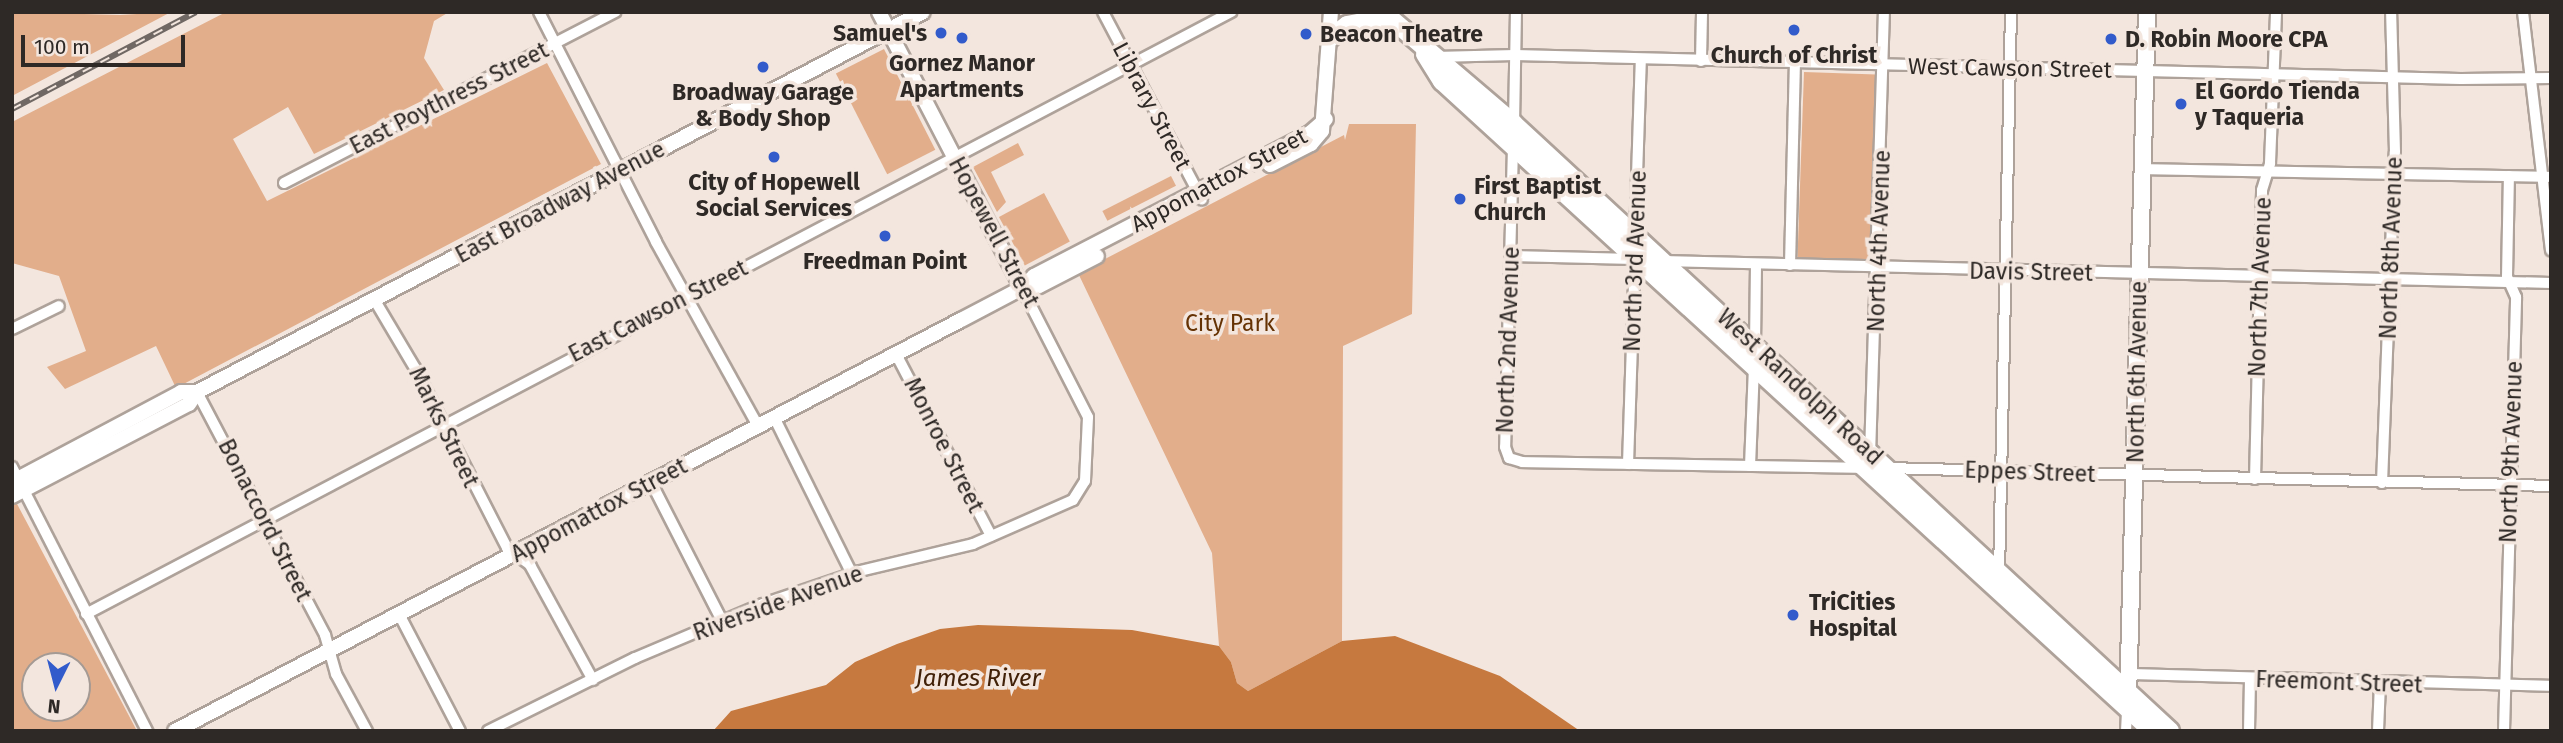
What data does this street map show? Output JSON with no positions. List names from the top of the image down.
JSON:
{
  "streets": {
    "highway": ["West Randolph Road"],
    "main road": ["North 6th Avenue"],
    "street": [
      "West Cawson Street",
      "East Poythress Street",
      "Library Street",
      "Appomattox Street",
      "East Broadway Avenue",
      "Hopewell Street",
      "North 4th Avenue",
      "North 8th Avenue",
      "North 3rd Avenue",
      "Davis Street",
      "North 7th Avenue",
      "East Cawson Street",
      "North 2nd Avenue",
      "Marks Street",
      "Monroe Street",
      "North 9th Avenue",
      "Eppes Street",
      "Bonaccord Street",
      "Riverside Avenue",
      "Freemont Street"
    ]
  },
  "crossings": [
    ["West Cawson Street", "North 4th Avenue"],
    ["West Cawson Street", "North 8th Avenue"],
    ["West Cawson Street", "North 3rd Avenue"],
    ["West Cawson Street", "North 7th Avenue"],
    ["West Cawson Street", "North 2nd Avenue"],
    ["West Cawson Street", "North 6th Avenue"],
    ["West Cawson Street", "West Randolph Road"],
    ["Library Street", "Appomattox Street"],
    ["Library Street", "East Cawson Street"],
    ["Appomattox Street", "Hopewell Street"],
    ["Appomattox Street", "Marks Street"],
    ["Appomattox Street", "Monroe Street"],
    ["Appomattox Street", "Bonaccord Street"],
    ["East Broadway Avenue", "Hopewell Street"],
    ["East Broadway Avenue", "Marks Street"],
    ["East Broadway Avenue", "Bonaccord Street"],
    ["Hopewell Street", "East Cawson Street"],
    ["Hopewell Street", "Riverside Avenue"],
    ["North 4th Avenue", "Davis Street"],
    ["North 4th Avenue", "West Randolph Road"],
    ["North 8th Avenue", "Davis Street"],
    ["North 8th Avenue", "Eppes Street"],
    ["North 3rd Avenue", "Davis Street"],
    ["North 3rd Avenue", "North 2nd Avenue"],
    ["North 3rd Avenue", "West Randolph Road"],
    ["Davis Street", "North 7th Avenue"],
    ["Davis Street", "North 2nd Avenue"],
    ["Davis Street", "North 6th Avenue"],
    ["Davis Street", "West Randolph Road"],
    ["Davis Street", "North 9th Avenue"],
    ["North 7th Avenue", "Eppes Street"],
    ["East Cawson Street", "Marks Street"],
    ["East Cawson Street", "Bonaccord Street"],
    ["North 2nd Avenue", "West Randolph Road"],
    ["North 6th Avenue", "West Randolph Road"],
    ["North 6th Avenue", "Eppes Street"],
    ["North 6th Avenue", "Freemont Street"],
    ["West Randolph Road", "Eppes Street"],
    ["West Randolph Road", "Freemont Street"],
    ["Marks Street", "Riverside Avenue"],
    ["Monroe Street", "Riverside Avenue"],
    ["North 9th Avenue", "Eppes Street"],
    ["North 9th Avenue", "Freemont Street"]
  ],
  "water": ["James River"],
  "parks": ["City Park"],
  "places": [
    "Church of Christ",
    "Samuel's",
    "Beacon Theatre",
    "Gornez Manor Apartments",
    "D. Robin Moore CPA",
    "Broadway Garage & Body Shop",
    "El Gordo Tienda y Taqueria",
    "City of Hopewell Social Services",
    "First Baptist Church",
    "Freedman Point",
    "TriCities Hospital"
  ],
  "scale_bar": "100 m",
  "north": "bottom"
}
